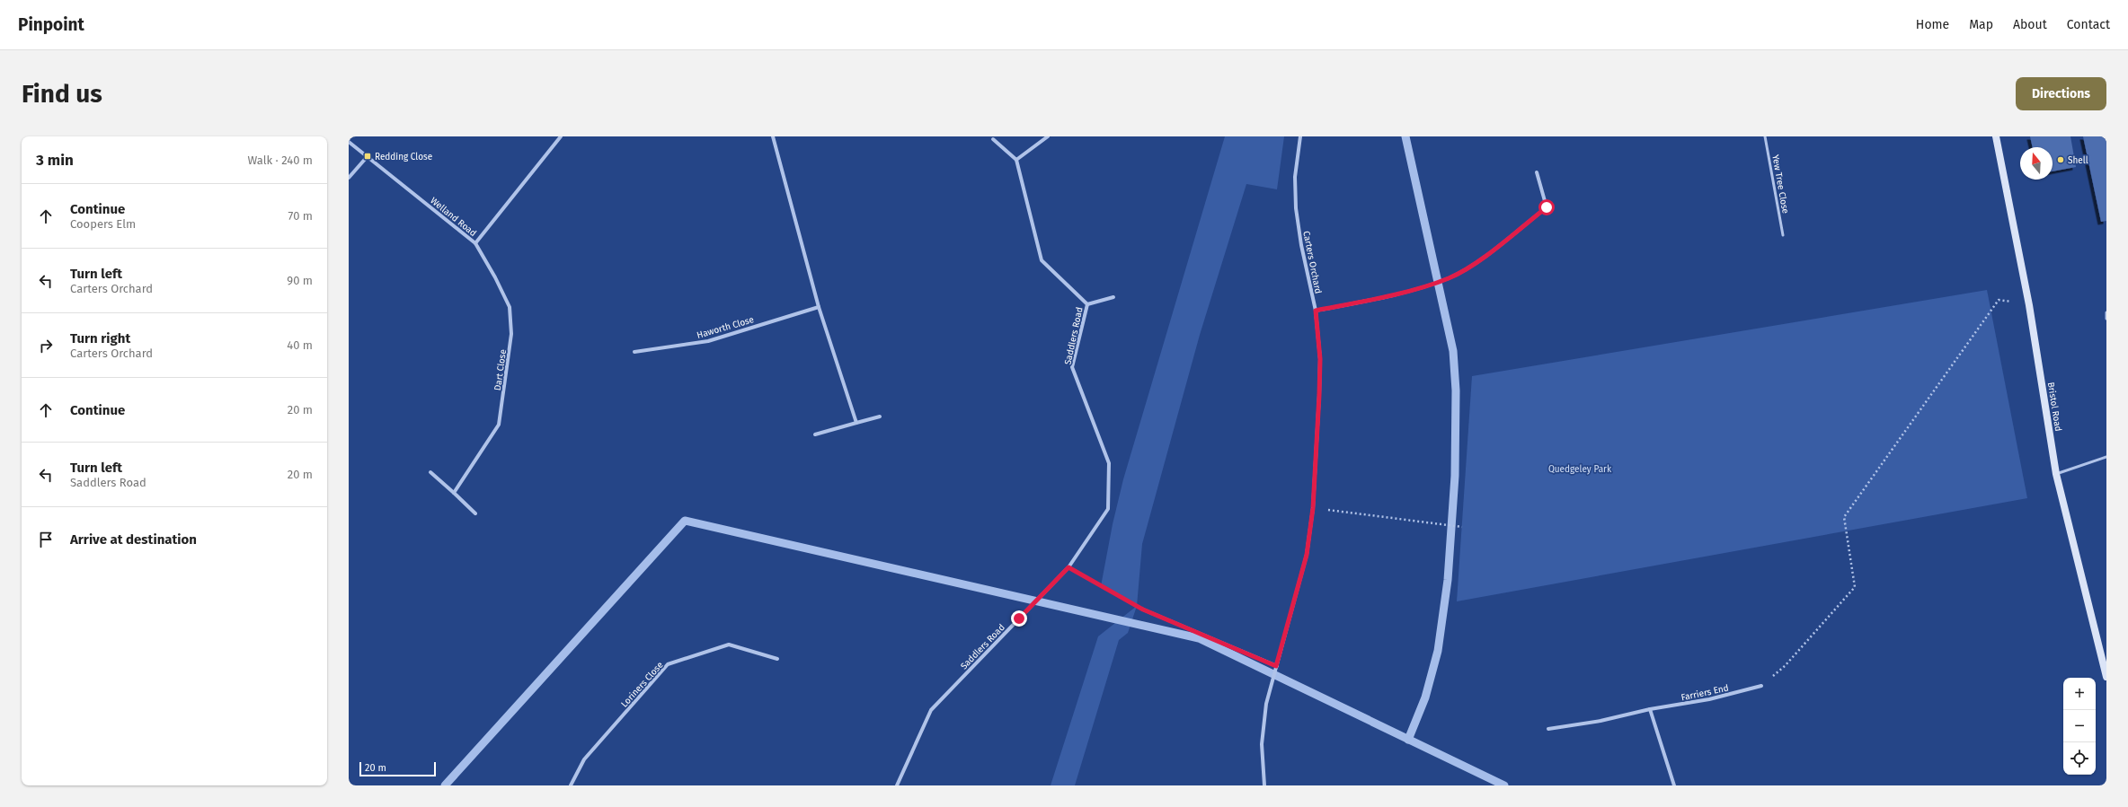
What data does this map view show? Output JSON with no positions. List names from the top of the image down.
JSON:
{
  "streets": {
    "main road": ["Bristol Road"],
    "street": [
      "Welland Road",
      "Carters Orchard",
      "Haworth Close",
      "Saddlers Road",
      "Dart Close",
      "Loriners Close",
      "Farriers End"
    ],
    "lane": ["Yew Tree Close"]
  },
  "crossings": [
    ["Welland Road", "Dart Close"]
  ],
  "parks": ["Quedgeley Park"],
  "places": {
    "transit": ["Redding Close"],
    "other": ["Shell"]
  },
  "scale_bar": "20 m",
  "north": "top",
  "page": {
    "header": "Pinpoint",
    "nav": [
      "Home",
      "Map",
      "About",
      "Contact"
    ],
    "buttons": "Directions",
    "title": "Find us",
    "heading": ["3 min", "Walk · 240 m"],
    "list": [
      ["Continue", "Coopers Elm", "70 m"],
      ["Turn left", "Carters Orchard", "90 m"],
      ["Turn right", "Carters Orchard", "40 m"],
      ["Continue", "20 m"],
      ["Turn left", "Saddlers Road", "20 m"],
      "Arrive at destination"
    ],
    "map_buttons": ["+", "−"],
    "scale": "20 m"
  }
}
